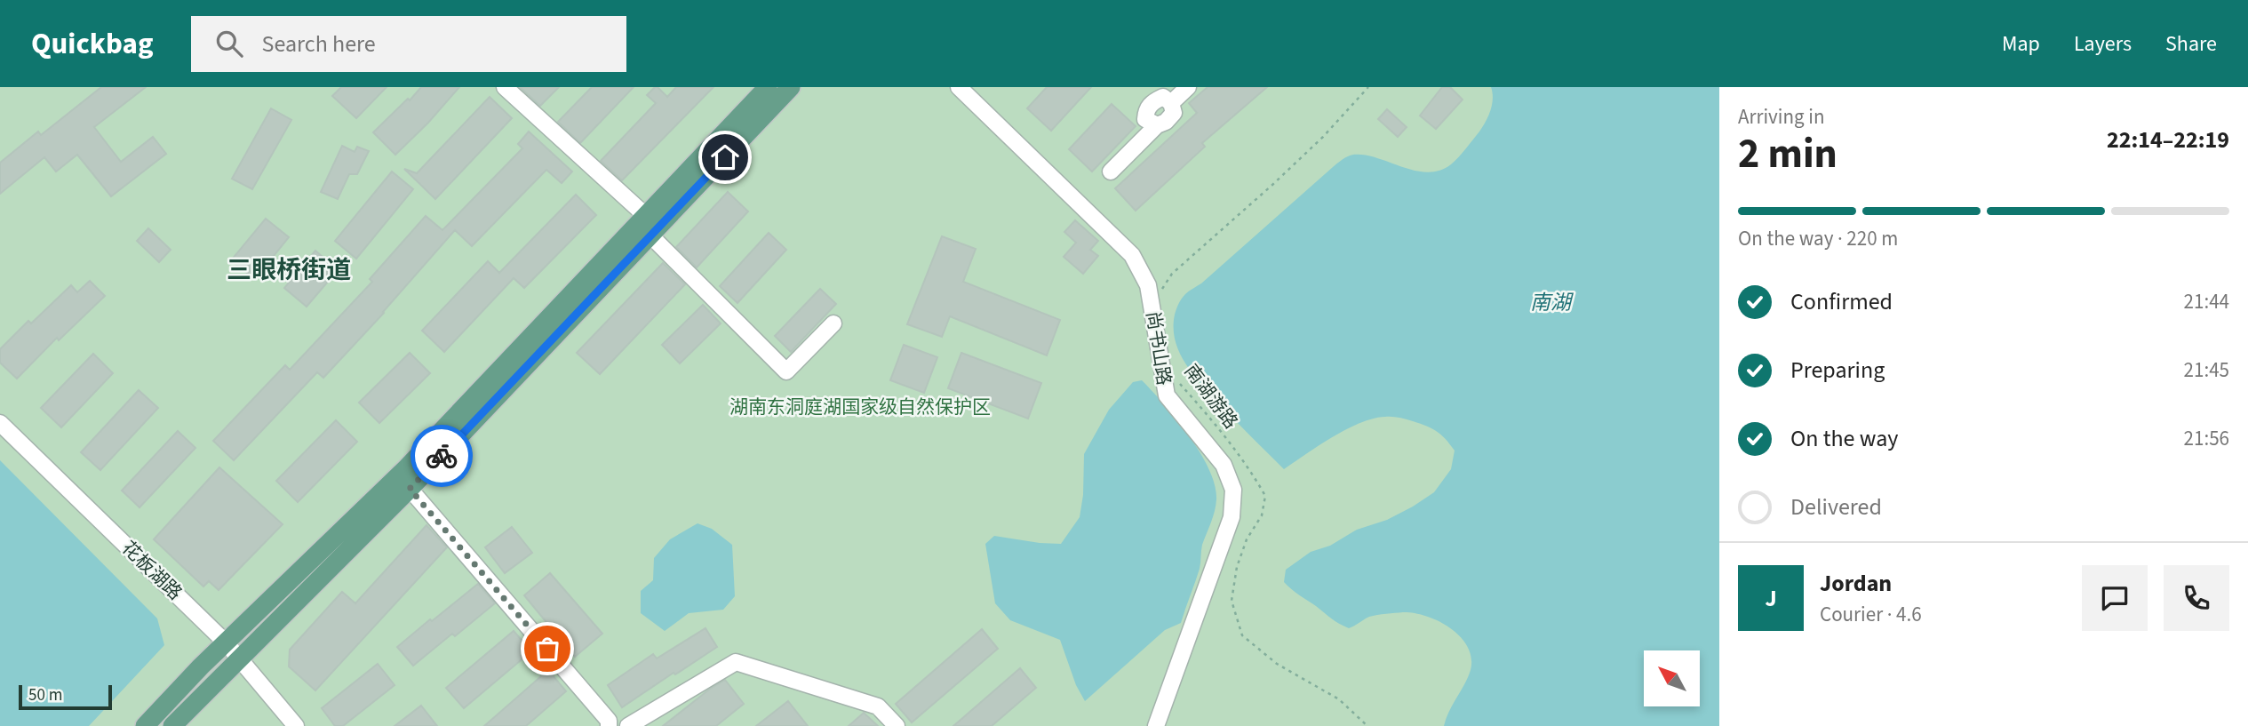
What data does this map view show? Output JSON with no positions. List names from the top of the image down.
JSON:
{
  "streets": {
    "street": ["尚书山路", "花板湖路"],
    "path": ["南湖游路"]
  },
  "districts": ["三眼桥街道"],
  "water": ["南湖"],
  "parks": ["湖南东洞庭湖国家级自然保护区"],
  "scale_bar": "50 m",
  "north": "top left",
  "page": {
    "header": "Quickbag",
    "search": "Search here",
    "nav": ["Map", "Layers", "Share"],
    "heading": ["2 min", "Arriving in", "22:14–22:19"],
    "panel": ["Jordan", "Courier · 4.6"],
    "bar": "On the way · 220 m",
    "list": [
      ["Confirmed", "21:44"],
      ["Preparing", "21:45"],
      ["On the way", "21:56"],
      "Delivered"
    ],
    "round": "J",
    "scale": "50 m"
  }
}
